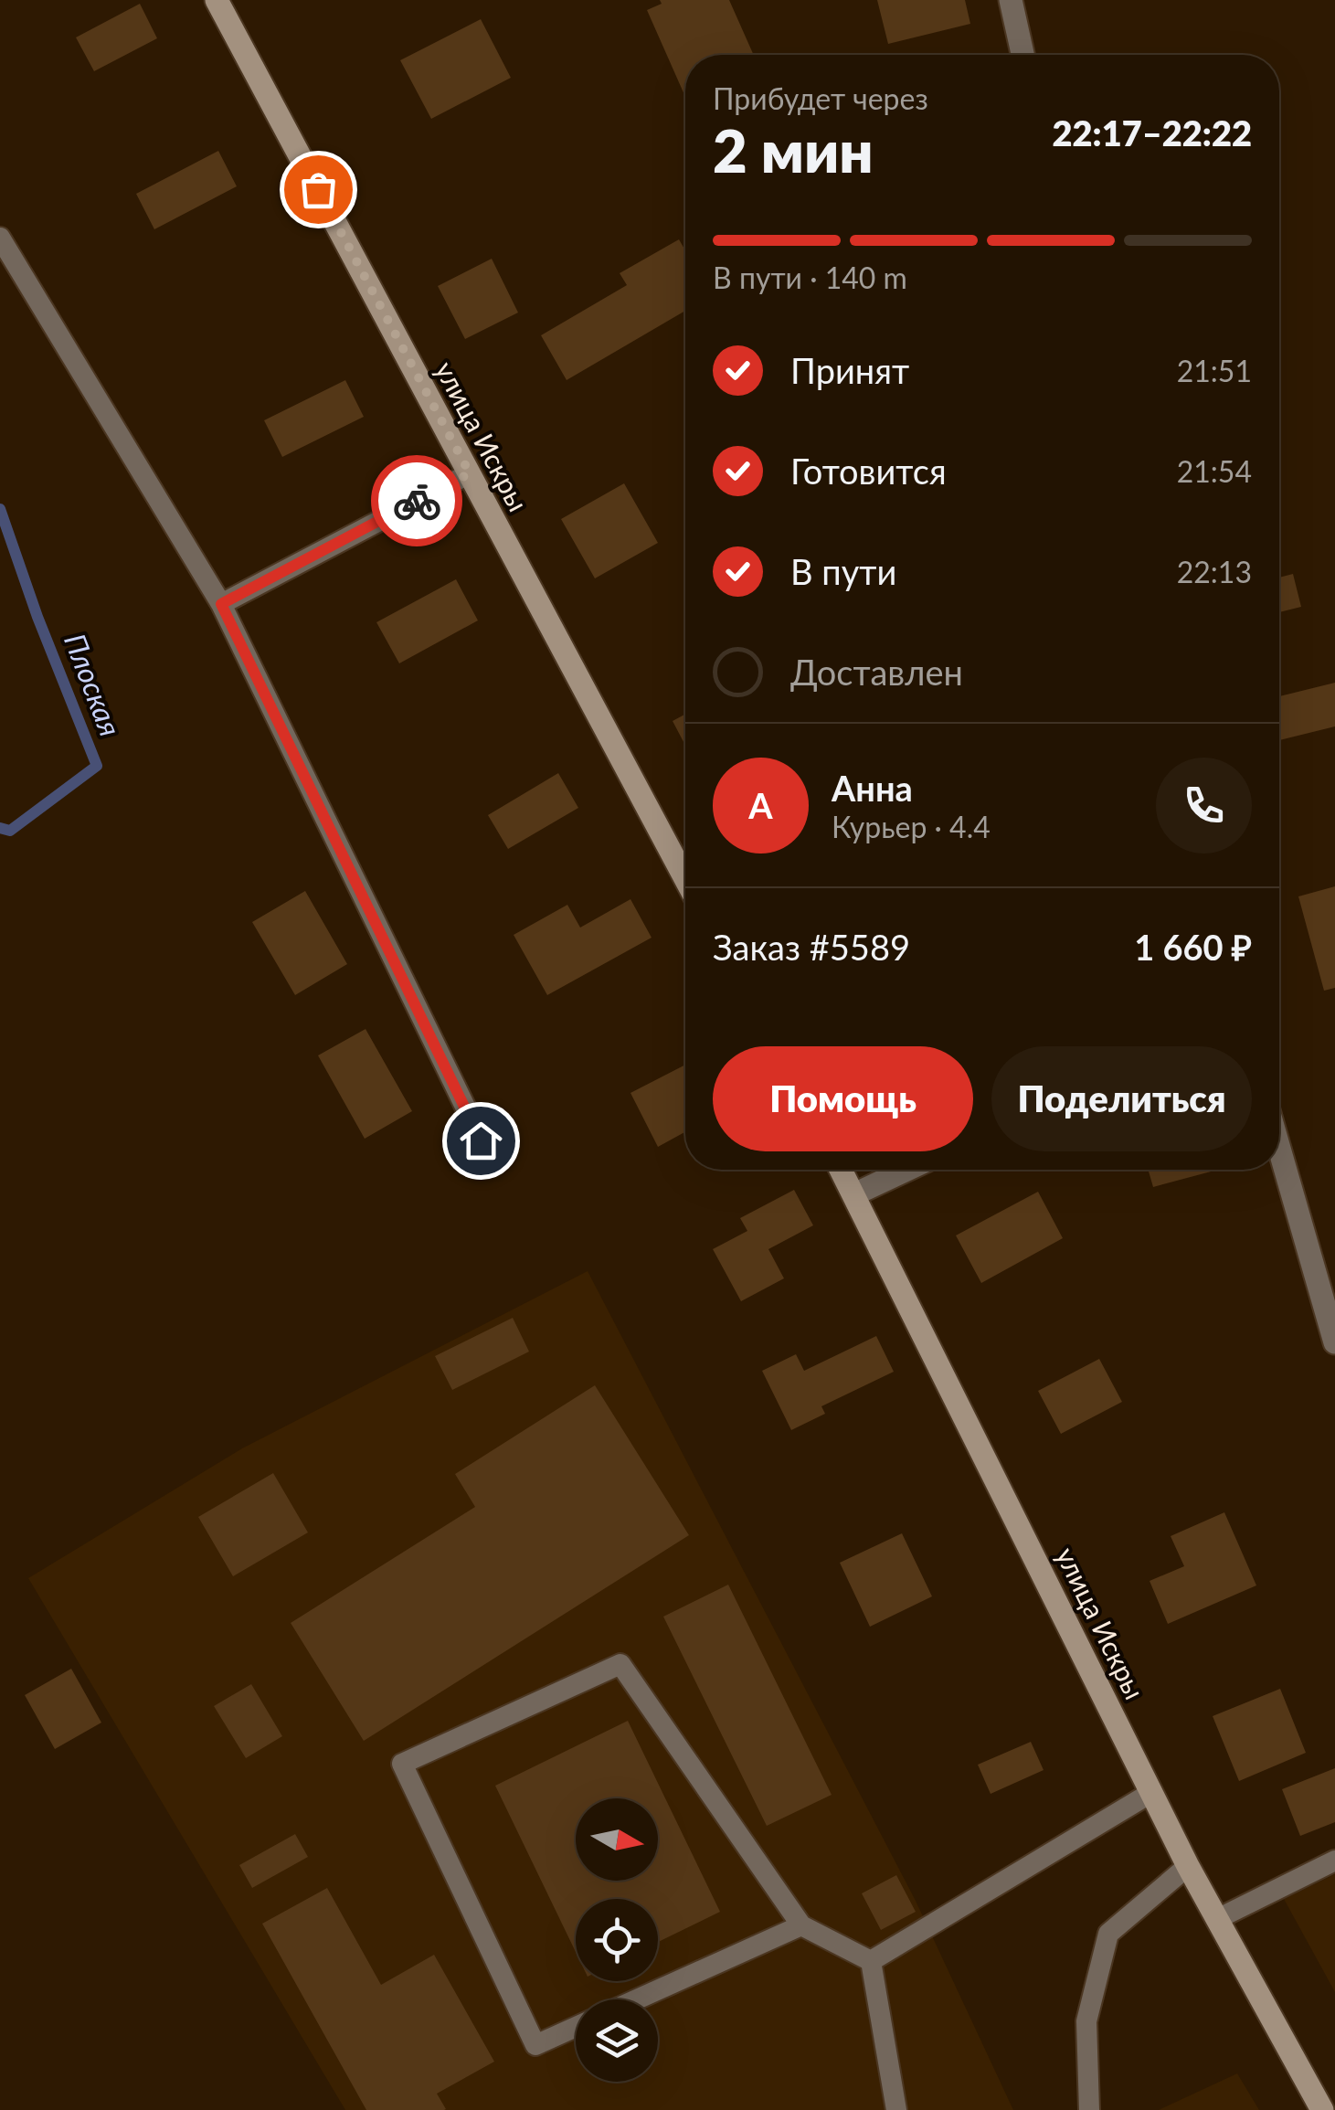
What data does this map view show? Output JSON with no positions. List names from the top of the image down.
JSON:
{
  "streets": {
    "main road": ["улица Искры"]
  },
  "water": ["Плоская"],
  "north": "right",
  "page": {
    "heading": ["2 мин", "Прибудет через", "22:17–22:22"],
    "panel": [
      "Анна",
      "Курьер · 4.4",
      "Заказ #5589",
      "1 660 ₽"
    ],
    "bar": "В пути · 140 m",
    "list": [
      ["Принят", "21:51"],
      ["Готовится", "21:54"],
      ["В пути", "22:13"],
      "Доставлен"
    ],
    "round": "А",
    "buttons": ["Помощь", "Поделиться"]
  }
}
